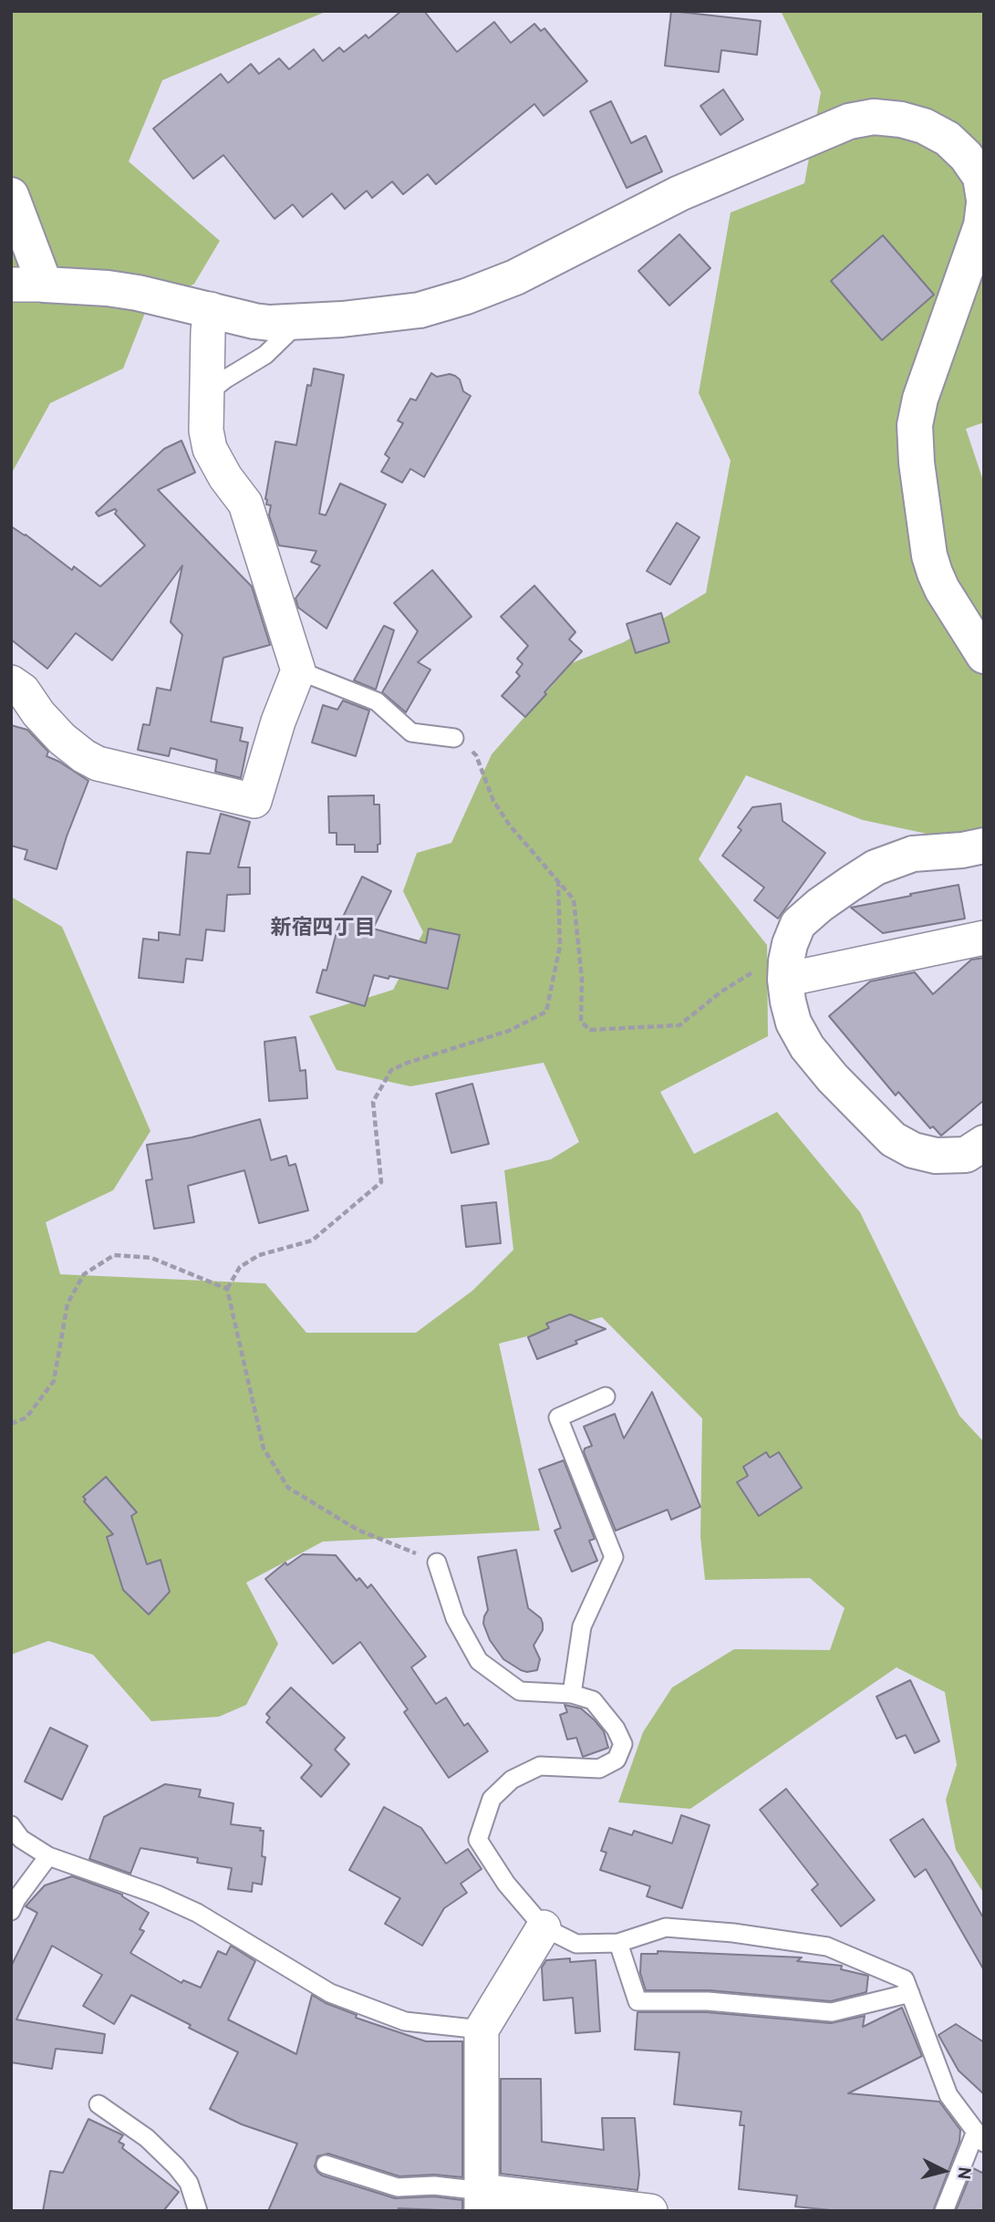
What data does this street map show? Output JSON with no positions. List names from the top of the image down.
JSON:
{
  "districts": ["新宿四丁目"],
  "north": "right"
}
